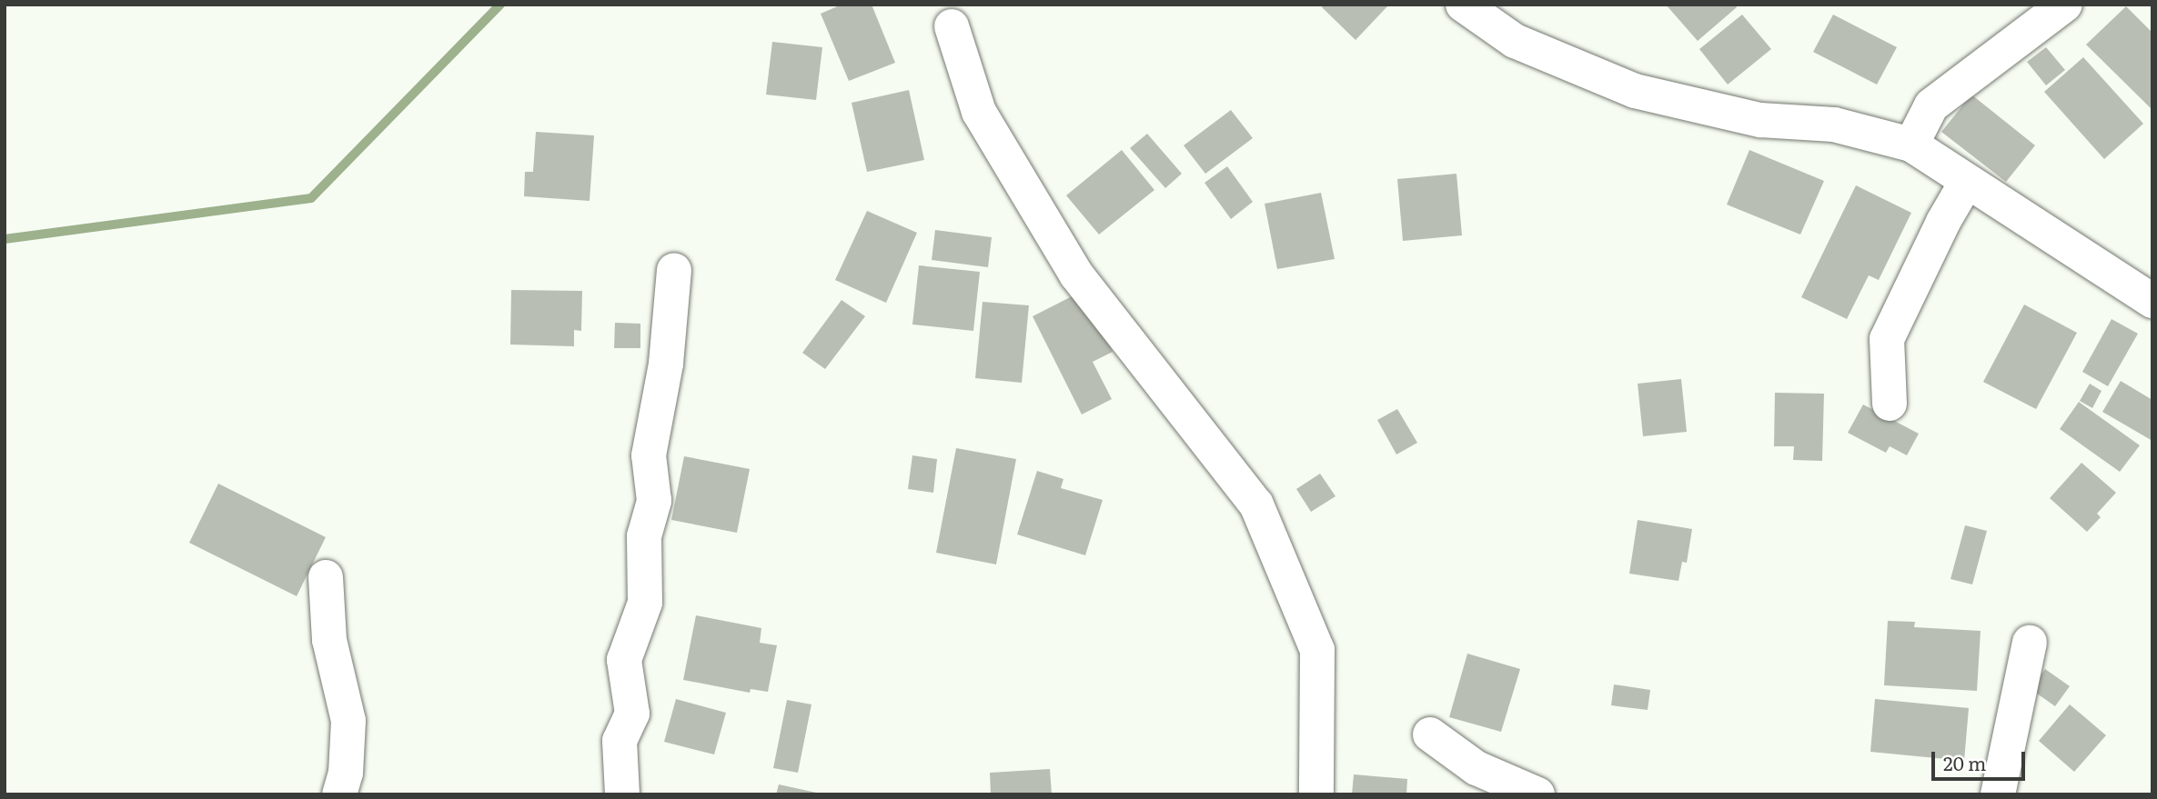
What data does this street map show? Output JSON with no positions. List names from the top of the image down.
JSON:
{
  "scale_bar": "20 m"
}
